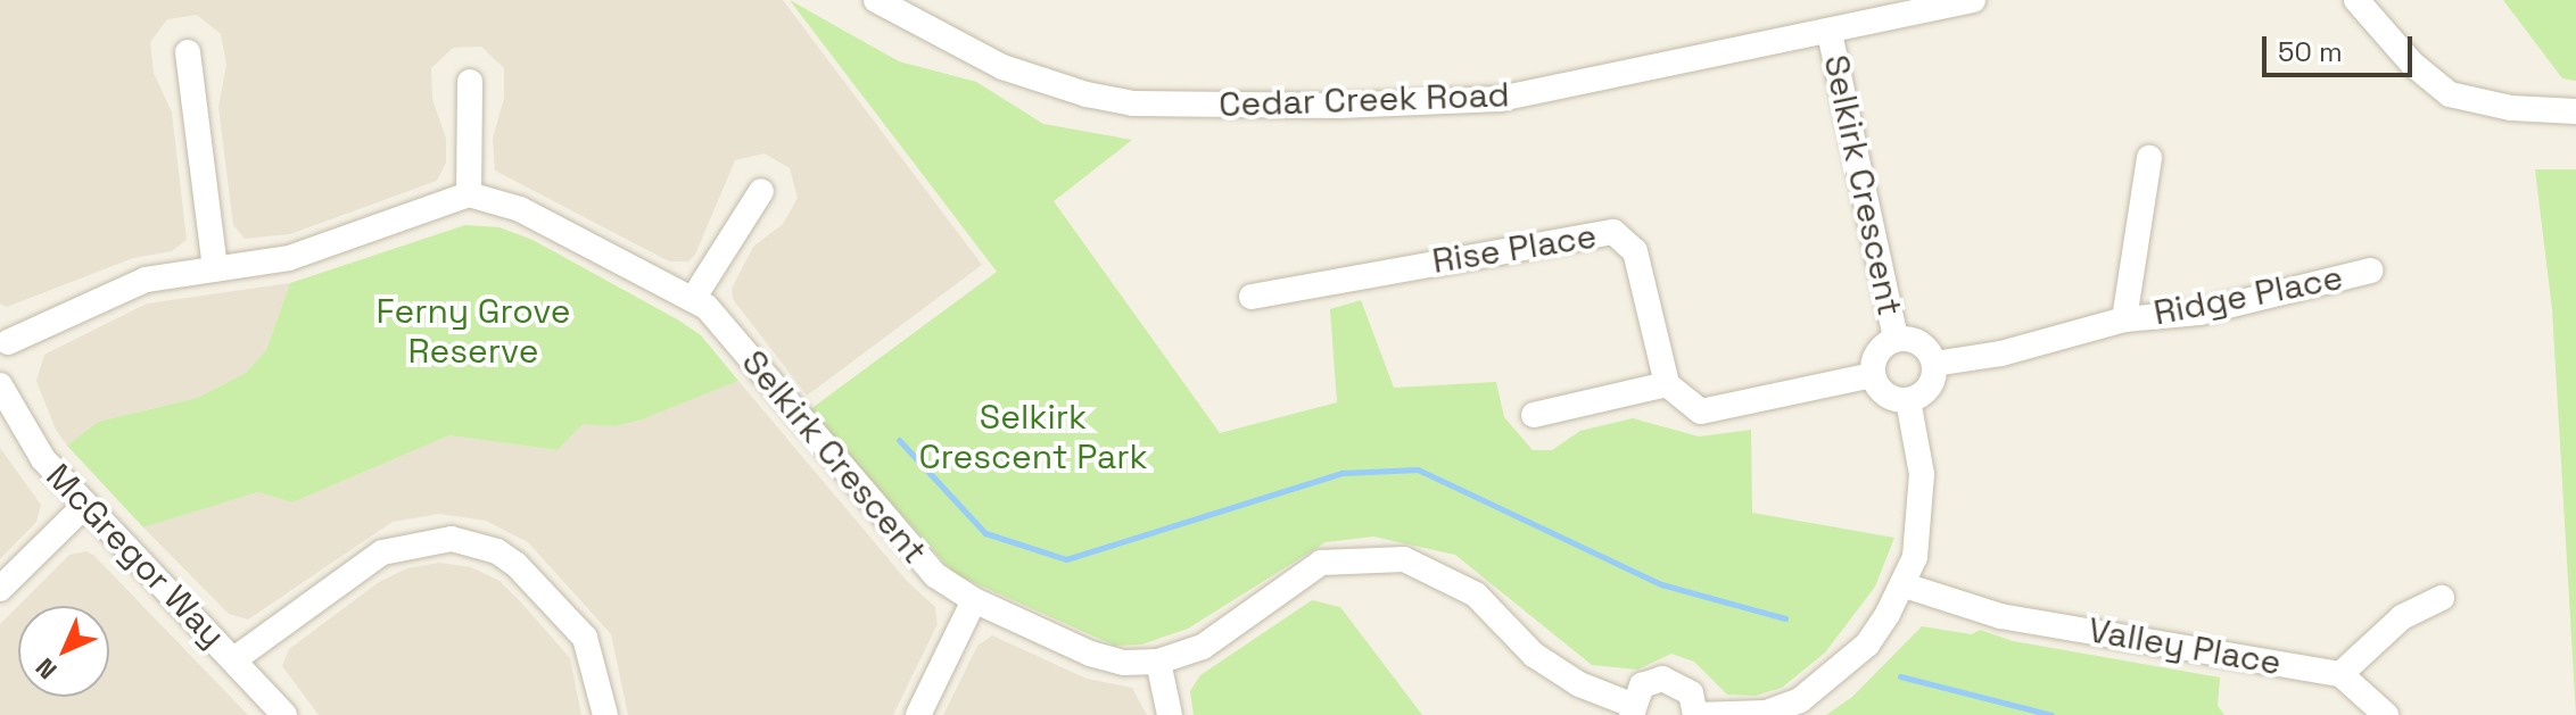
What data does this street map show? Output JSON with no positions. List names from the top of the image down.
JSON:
{
  "streets": {
    "street": [
      "Cedar Creek Road",
      "Selkirk Crescent",
      "Rise Place",
      "Ridge Place",
      "McGregor Way",
      "Valley Place"
    ]
  },
  "crossings": [
    ["Cedar Creek Road", "Selkirk Crescent"],
    ["Selkirk Crescent", "Ridge Place"]
  ],
  "parks": ["Ferny Grove Reserve", "Selkirk Crescent Park"],
  "scale_bar": "50 m",
  "north": "bottom left"
}
